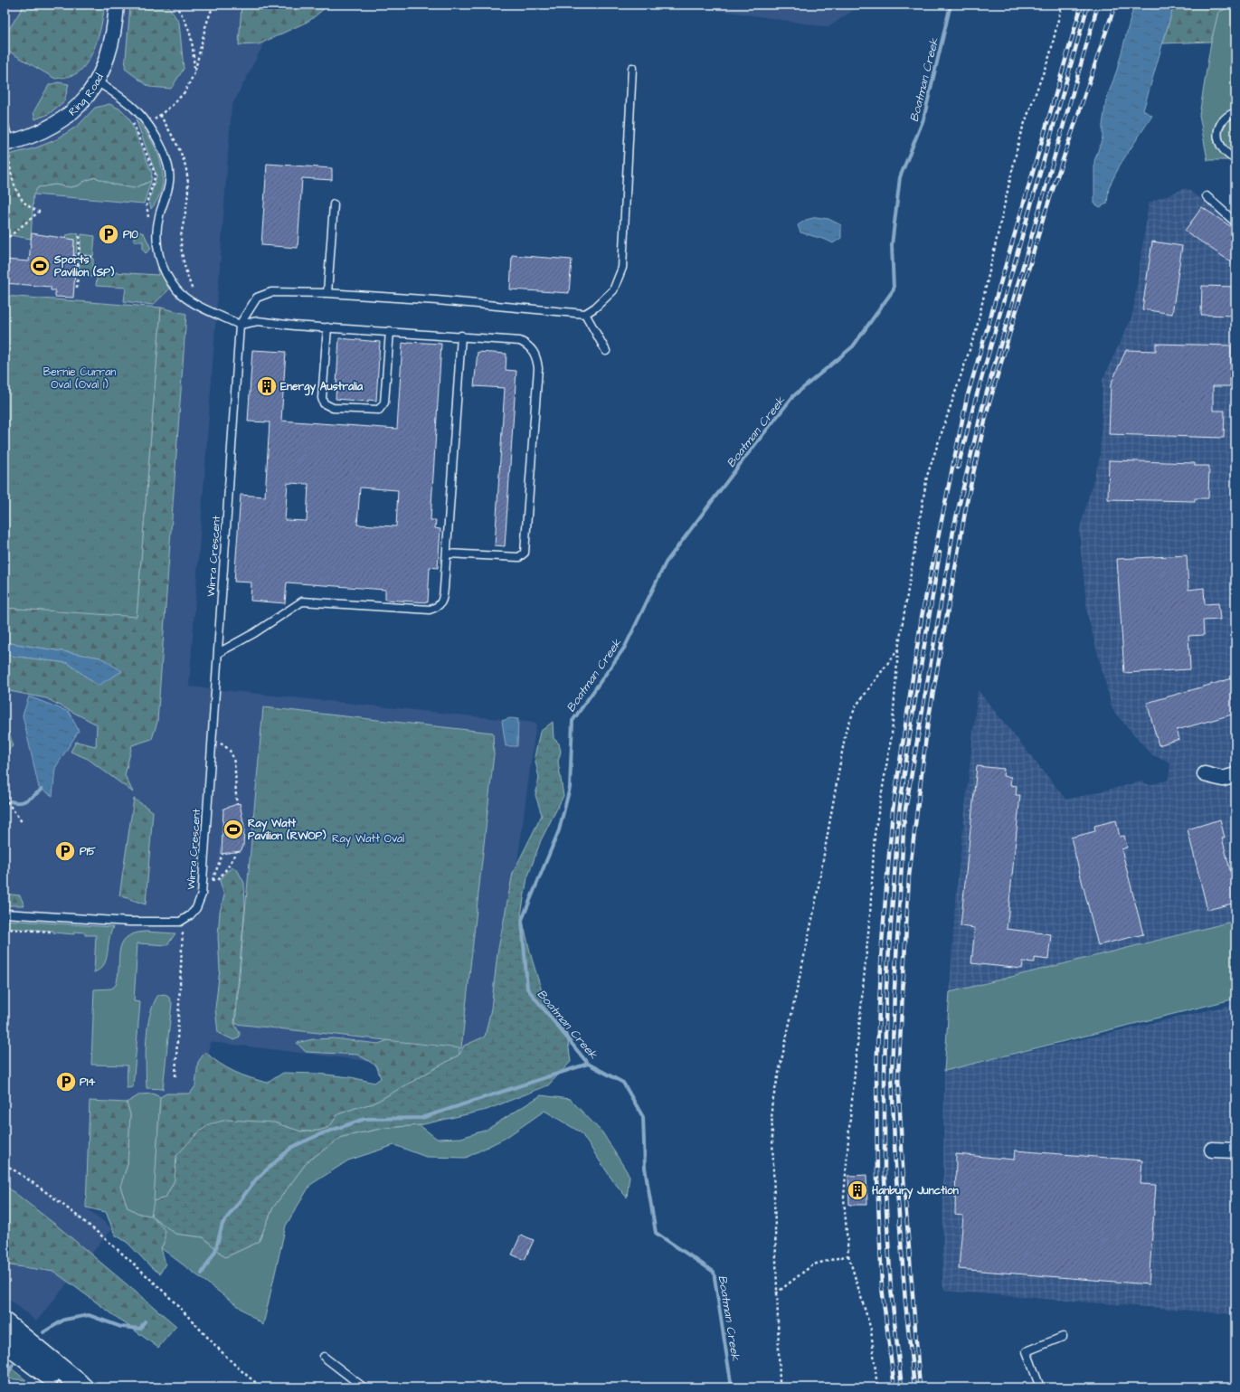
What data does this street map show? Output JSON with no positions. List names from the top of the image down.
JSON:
{
  "streets": {
    "street": ["Ring Road"],
    "lane": ["Wirra Crescent"]
  },
  "water": ["Boatman Creek"],
  "parks": ["Bernie Curran Oval (Oval 1)", "Ray Watt Oval"],
  "places": {
    "parking": ["P10", "P15", "P14"],
    "sports": ["Sports Pavilion (SP)", "Ray Watt Pavilion (RWOP)"],
    "building": ["Energy Australia", "Hanbury Junction"]
  }
}
